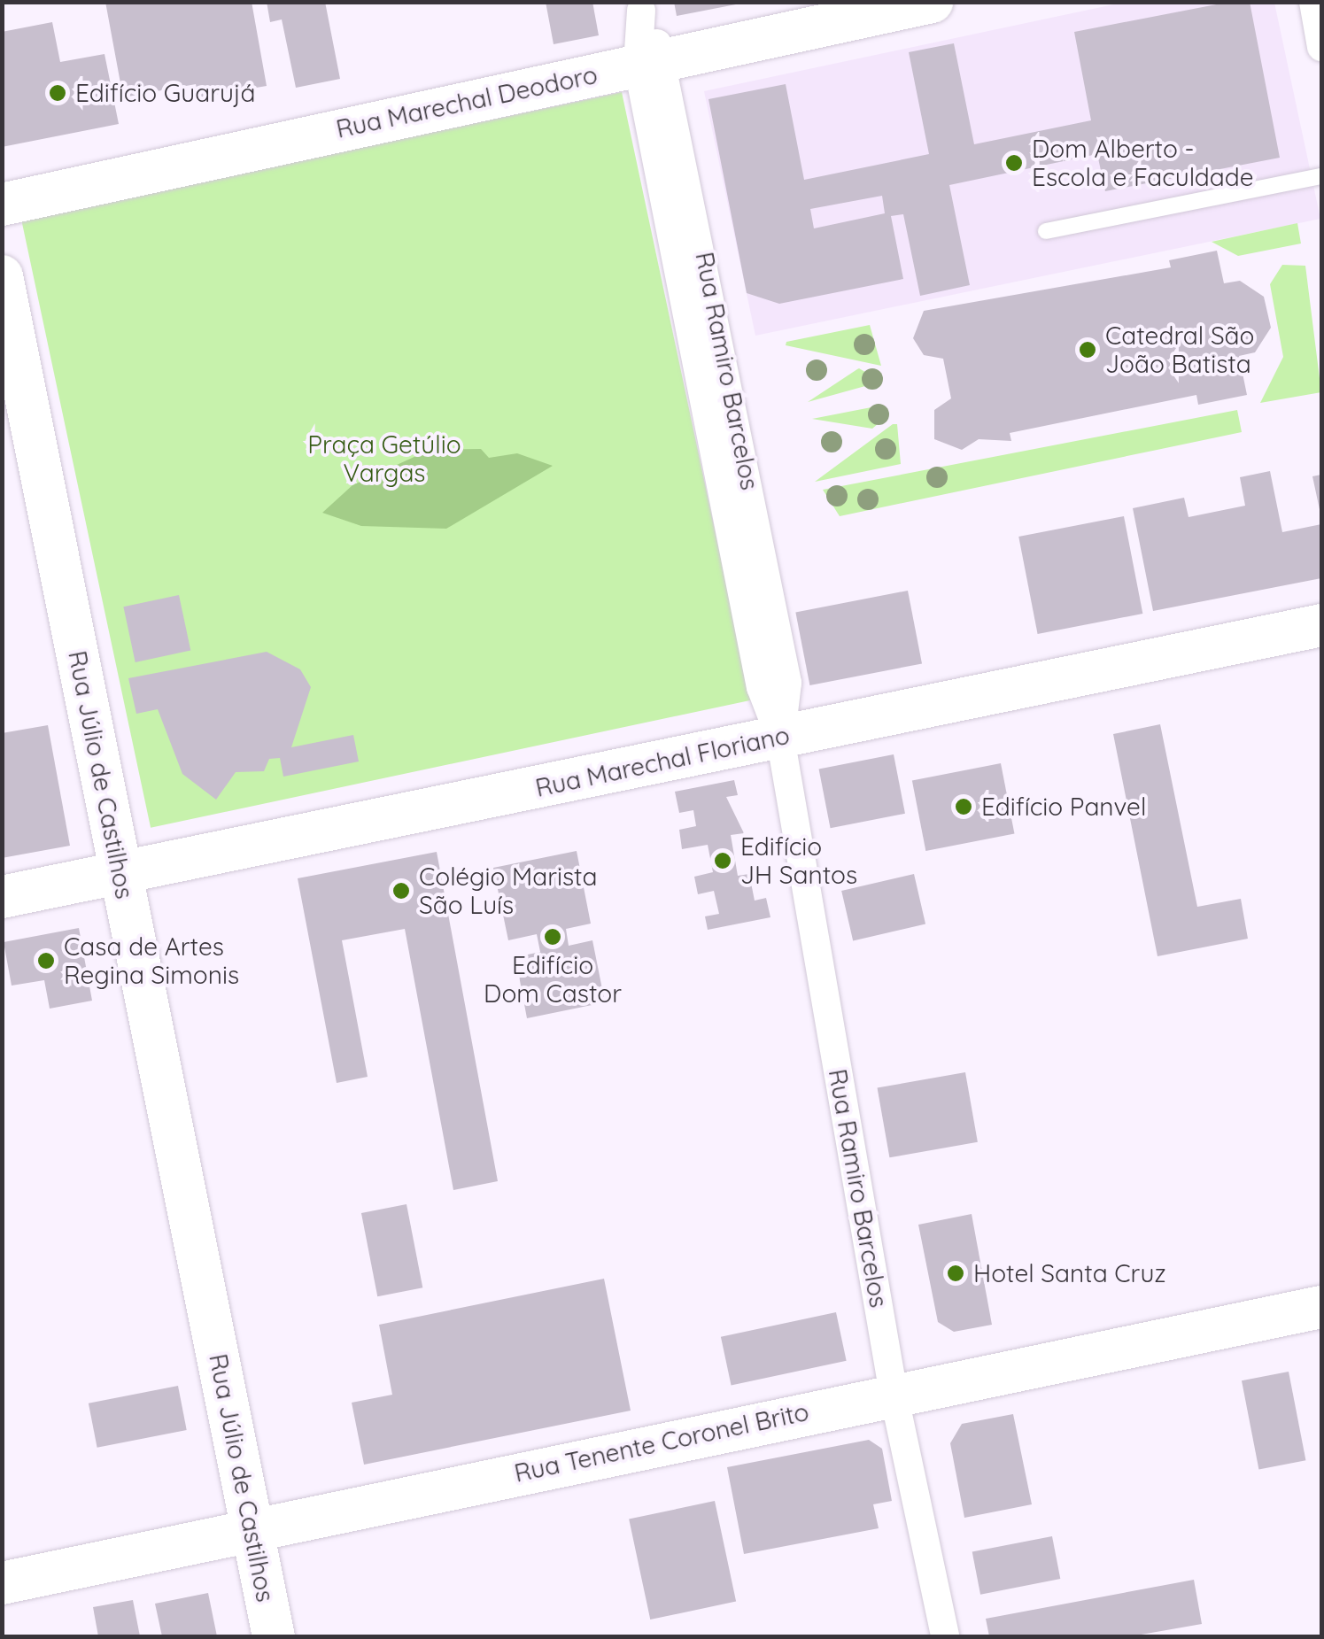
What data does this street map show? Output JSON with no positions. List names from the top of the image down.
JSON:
{
  "streets": {
    "street": [
      "Rua Marechal Deodoro",
      "Rua Ramiro Barcelos",
      "Rua Marechal Floriano",
      "Rua Júlio de Castilhos",
      "Rua Tenente Coronel Brito"
    ]
  },
  "crossings": [
    ["Rua Marechal Deodoro", "Rua Ramiro Barcelos"],
    ["Rua Ramiro Barcelos", "Rua Marechal Floriano"],
    ["Rua Ramiro Barcelos", "Rua Tenente Coronel Brito"],
    ["Rua Marechal Floriano", "Rua Júlio de Castilhos"],
    ["Rua Júlio de Castilhos", "Rua Tenente Coronel Brito"]
  ],
  "parks": ["Praça Getúlio Vargas"],
  "places": [
    "Edifício Guarujá",
    "Dom Alberto - Escola e Faculdade",
    "Catedral São João Batista",
    "Edifício Panvel",
    "Edifício JH Santos",
    "Colégio Marista São Luís",
    "Edifício Dom Castor",
    "Casa de Artes Regina Simonis",
    "Hotel Santa Cruz"
  ]
}
